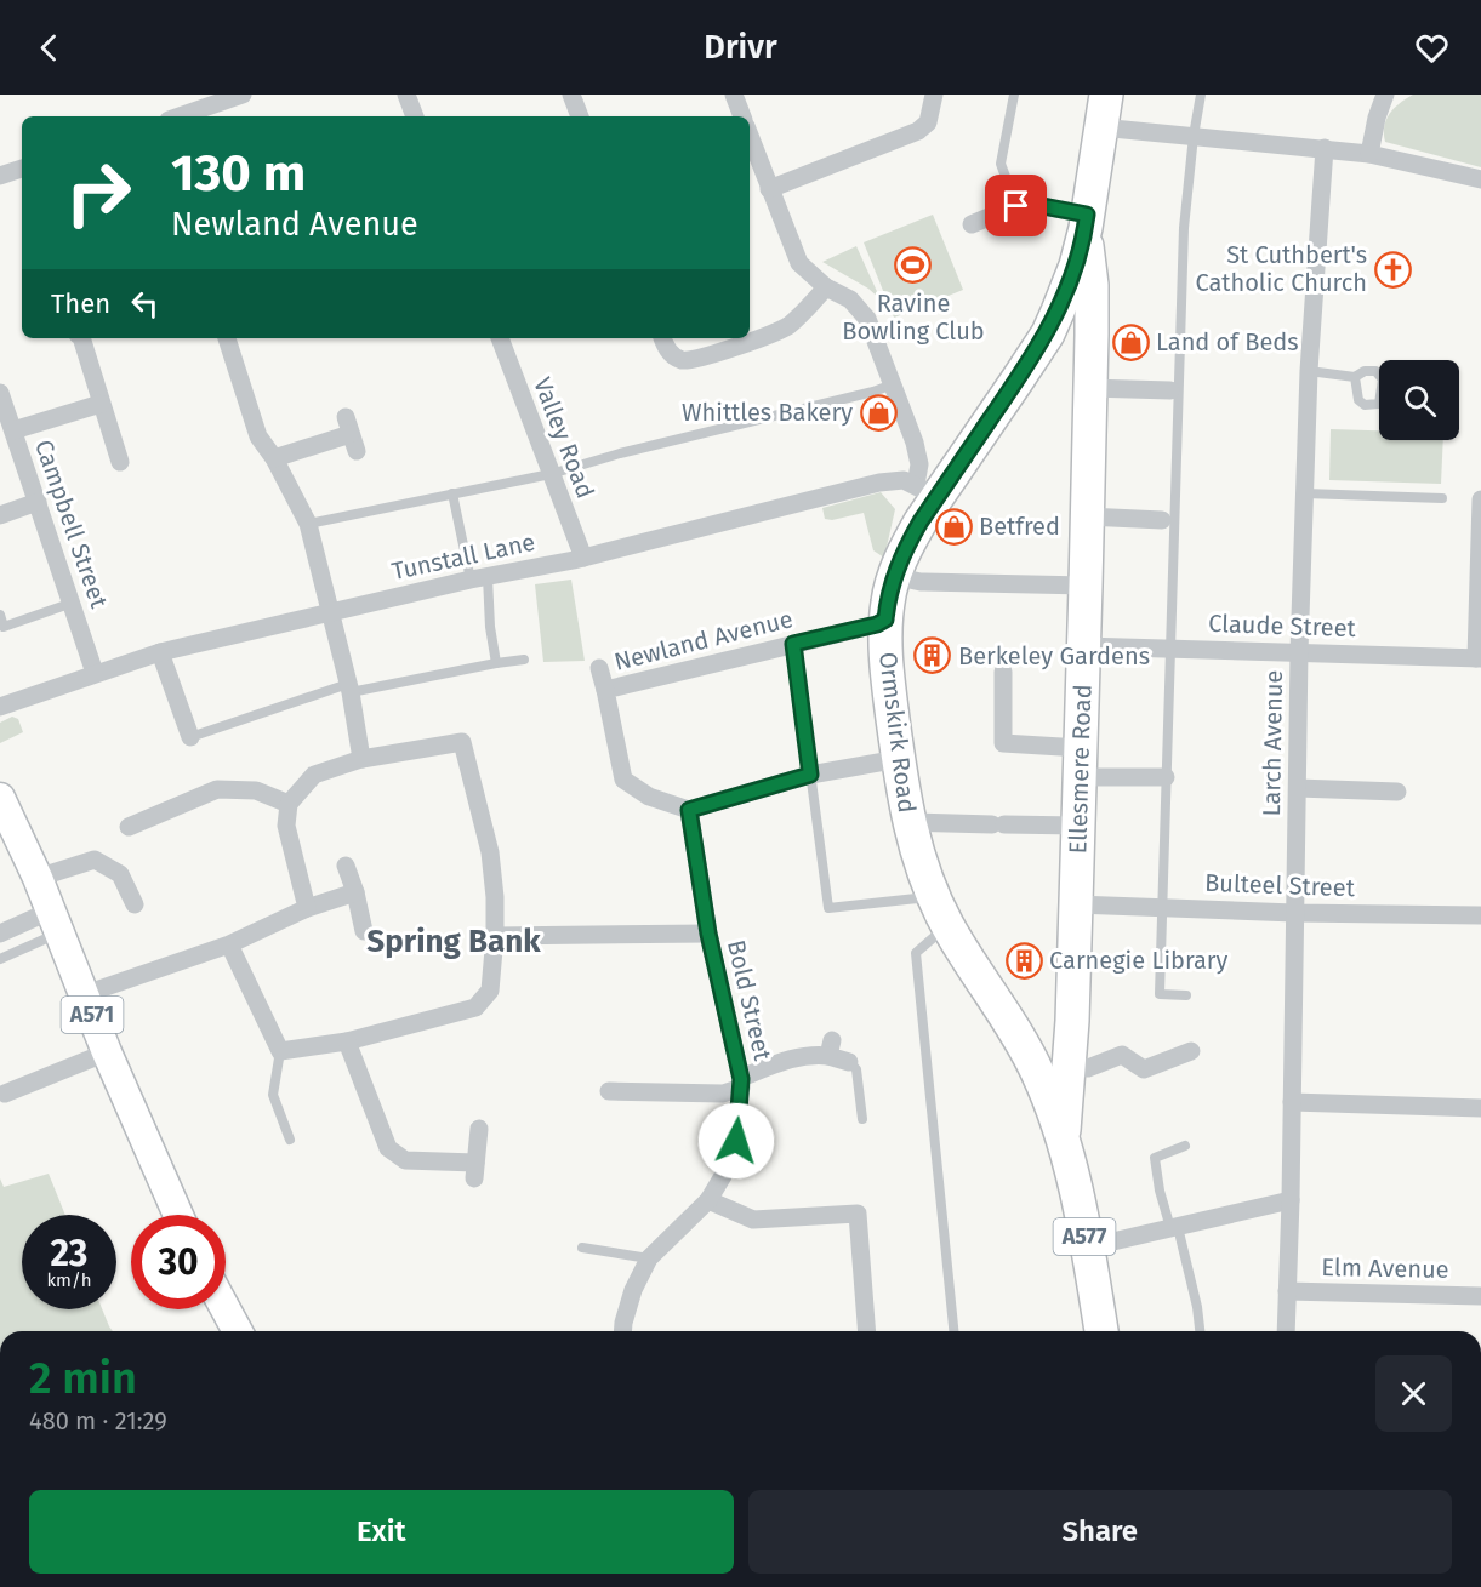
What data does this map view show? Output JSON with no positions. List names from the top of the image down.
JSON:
{
  "streets": {
    "highway": ["Ormskirk Road", "Ellesmere Road", "A577"],
    "main road": ["A571"],
    "street": [
      "Valley Road",
      "Campbell Street",
      "Tunstall Lane",
      "Claude Street",
      "Newland Avenue",
      "Larch Avenue",
      "Bulteel Street",
      "Bold Street",
      "Elm Avenue"
    ]
  },
  "crossings": [
    ["Valley Road", "Tunstall Lane"],
    ["Campbell Street", "Tunstall Lane"],
    ["Tunstall Lane", "Ormskirk Road"],
    ["Claude Street", "Larch Avenue"],
    ["Claude Street", "Ellesmere Road"],
    ["Newland Avenue", "Ormskirk Road"],
    ["Newland Avenue", "Bold Street"],
    ["Ormskirk Road", "Ellesmere Road"],
    ["Larch Avenue", "Bulteel Street"],
    ["Larch Avenue", "Elm Avenue"],
    ["Ellesmere Road", "Bulteel Street"]
  ],
  "districts": ["Spring Bank"],
  "places": {
    "sports": ["Ravine Bowling Club"],
    "church": ["St Cuthbert's Catholic Church"],
    "shop": ["Land of Beds", "Whittles Bakery", "Betfred"],
    "building": ["Berkeley Gardens", "Carnegie Library"]
  },
  "page": {
    "header": "Drivr",
    "turn": ["130 m", "Newland Avenue"],
    "then": "Then",
    "speed": "23 km/h",
    "limit": "30",
    "heading": ["2 min", "480 m · 21:29"],
    "buttons": ["Exit", "Share"]
  }
}
